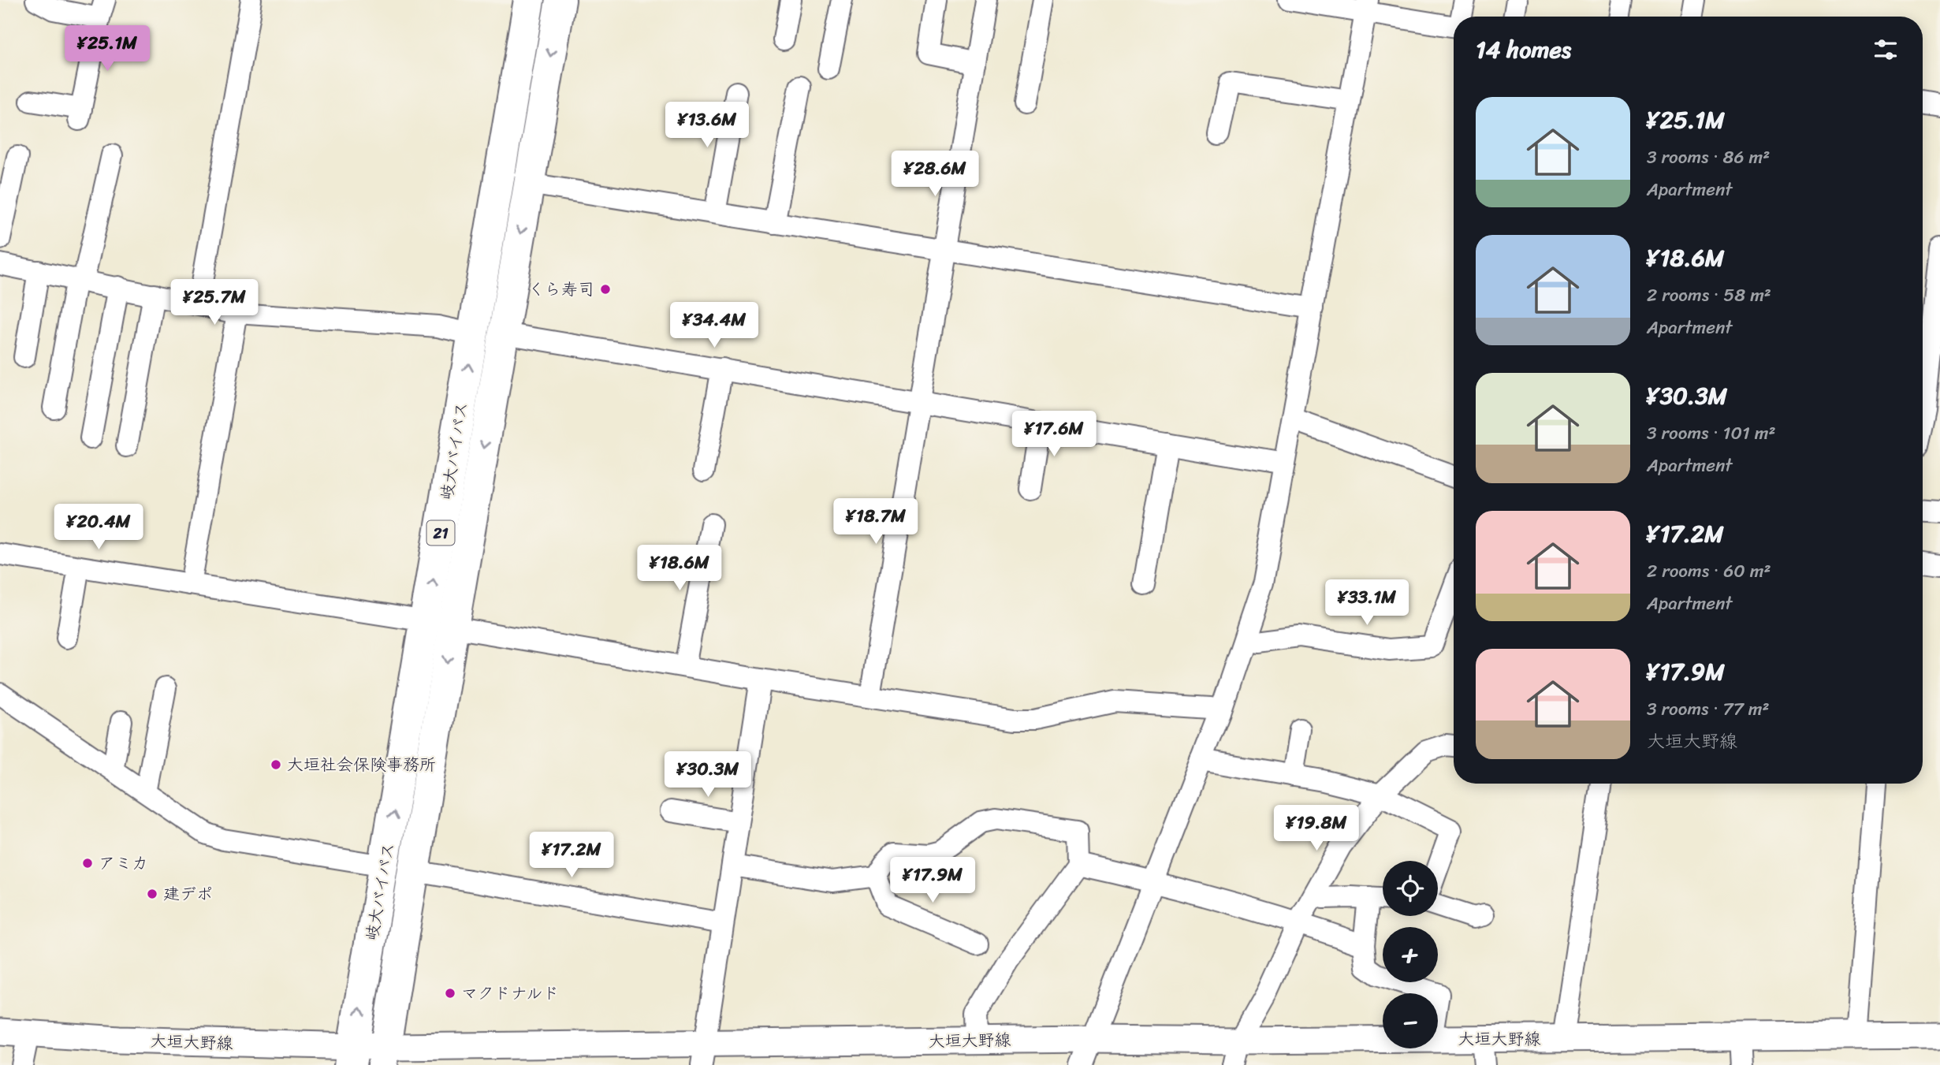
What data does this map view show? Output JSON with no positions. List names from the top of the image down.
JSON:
{
  "streets": {
    "highway": ["岐大バイパス", "21"],
    "main road": ["大垣大野線"]
  },
  "crossings": [
    ["岐大バイパス", "大垣大野線"]
  ],
  "places": [
    "くら寿司",
    "大垣社会保険事務所",
    "アミカ",
    "建デポ",
    "マクドナルド"
  ],
  "page": {
    "heading": "14 homes",
    "price": [
      "¥25.1M",
      "¥13.6M",
      "¥28.6M",
      "¥25.7M",
      "¥34.4M",
      "¥17.6M",
      "¥18.7M",
      "¥20.4M",
      "¥18.6M",
      "¥33.1M",
      "¥30.3M",
      "¥19.8M",
      "¥17.2M",
      "¥17.9M"
    ],
    "list": [
      {
        "name": "¥25.1M",
        "note": "3 rooms · 86 m² · Apartment"
      },
      {
        "name": "¥18.6M",
        "note": "2 rooms · 58 m² · Apartment"
      },
      {
        "name": "¥30.3M",
        "note": "3 rooms · 101 m² · Apartment"
      },
      {
        "name": "¥17.2M",
        "note": "2 rooms · 60 m² · Apartment"
      },
      {
        "name": "¥17.9M",
        "note": "3 rooms · 77 m² · 大垣大野線"
      }
    ],
    "map_buttons": ["+", "−"]
  }
}
